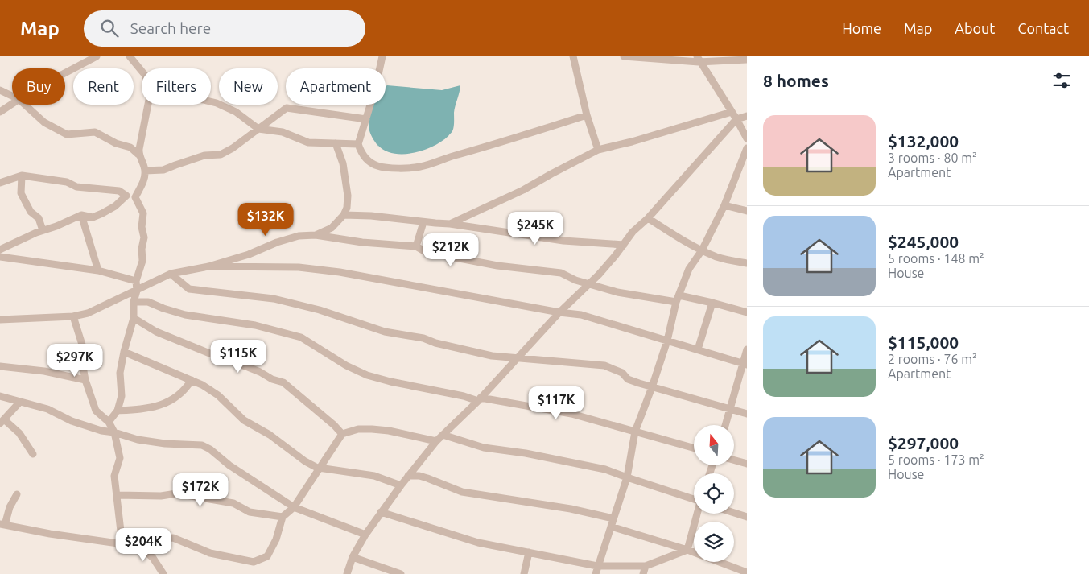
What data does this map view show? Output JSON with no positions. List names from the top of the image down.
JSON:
{
  "north": "top",
  "page": {
    "header": "Map",
    "search": "Search here",
    "nav": [
      "Home",
      "Map",
      "About",
      "Contact"
    ],
    "heading": "8 homes",
    "chip": [
      "Buy",
      "Rent",
      "Filters",
      "New",
      "Apartment"
    ],
    "list": [
      {
        "name": "$132,000",
        "note": "3 rooms · 80 m² · Apartment"
      },
      {
        "name": "$245,000",
        "note": "5 rooms · 148 m² · House"
      },
      {
        "name": "$115,000",
        "note": "2 rooms · 76 m² · Apartment"
      },
      {
        "name": "$297,000",
        "note": "5 rooms · 173 m² · House"
      }
    ],
    "price": [
      "$132K",
      "$245K",
      "$212K",
      "$115K",
      "$297K",
      "$117K",
      "$172K",
      "$204K"
    ]
  }
}
